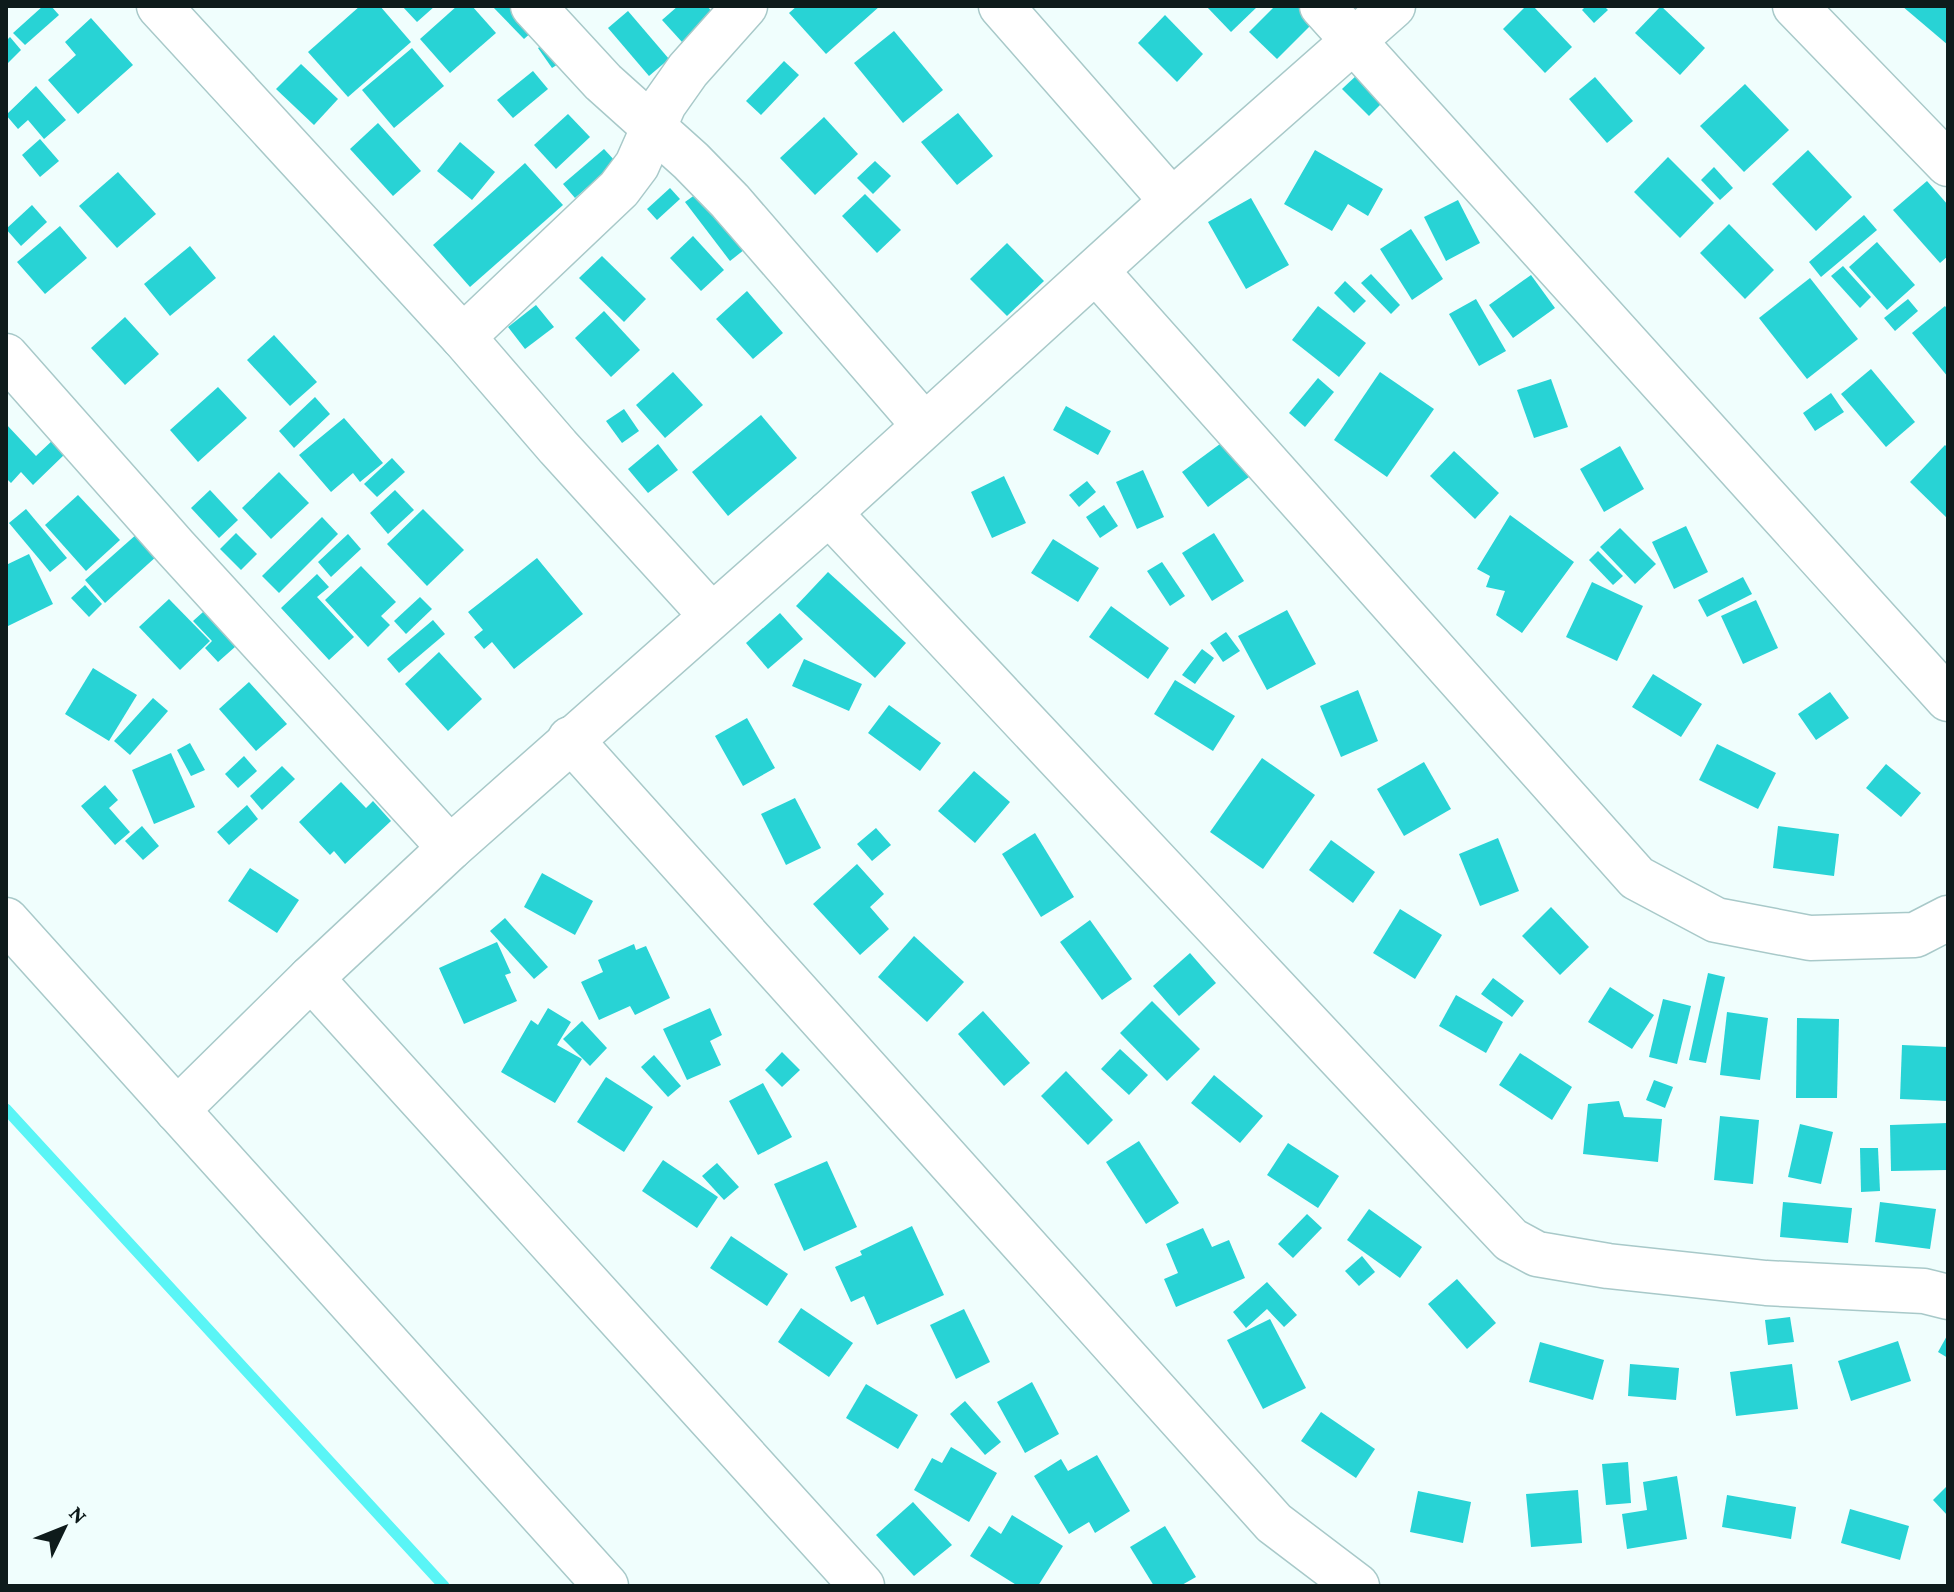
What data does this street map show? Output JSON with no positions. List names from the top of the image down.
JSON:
{
  "north": "top right"
}
